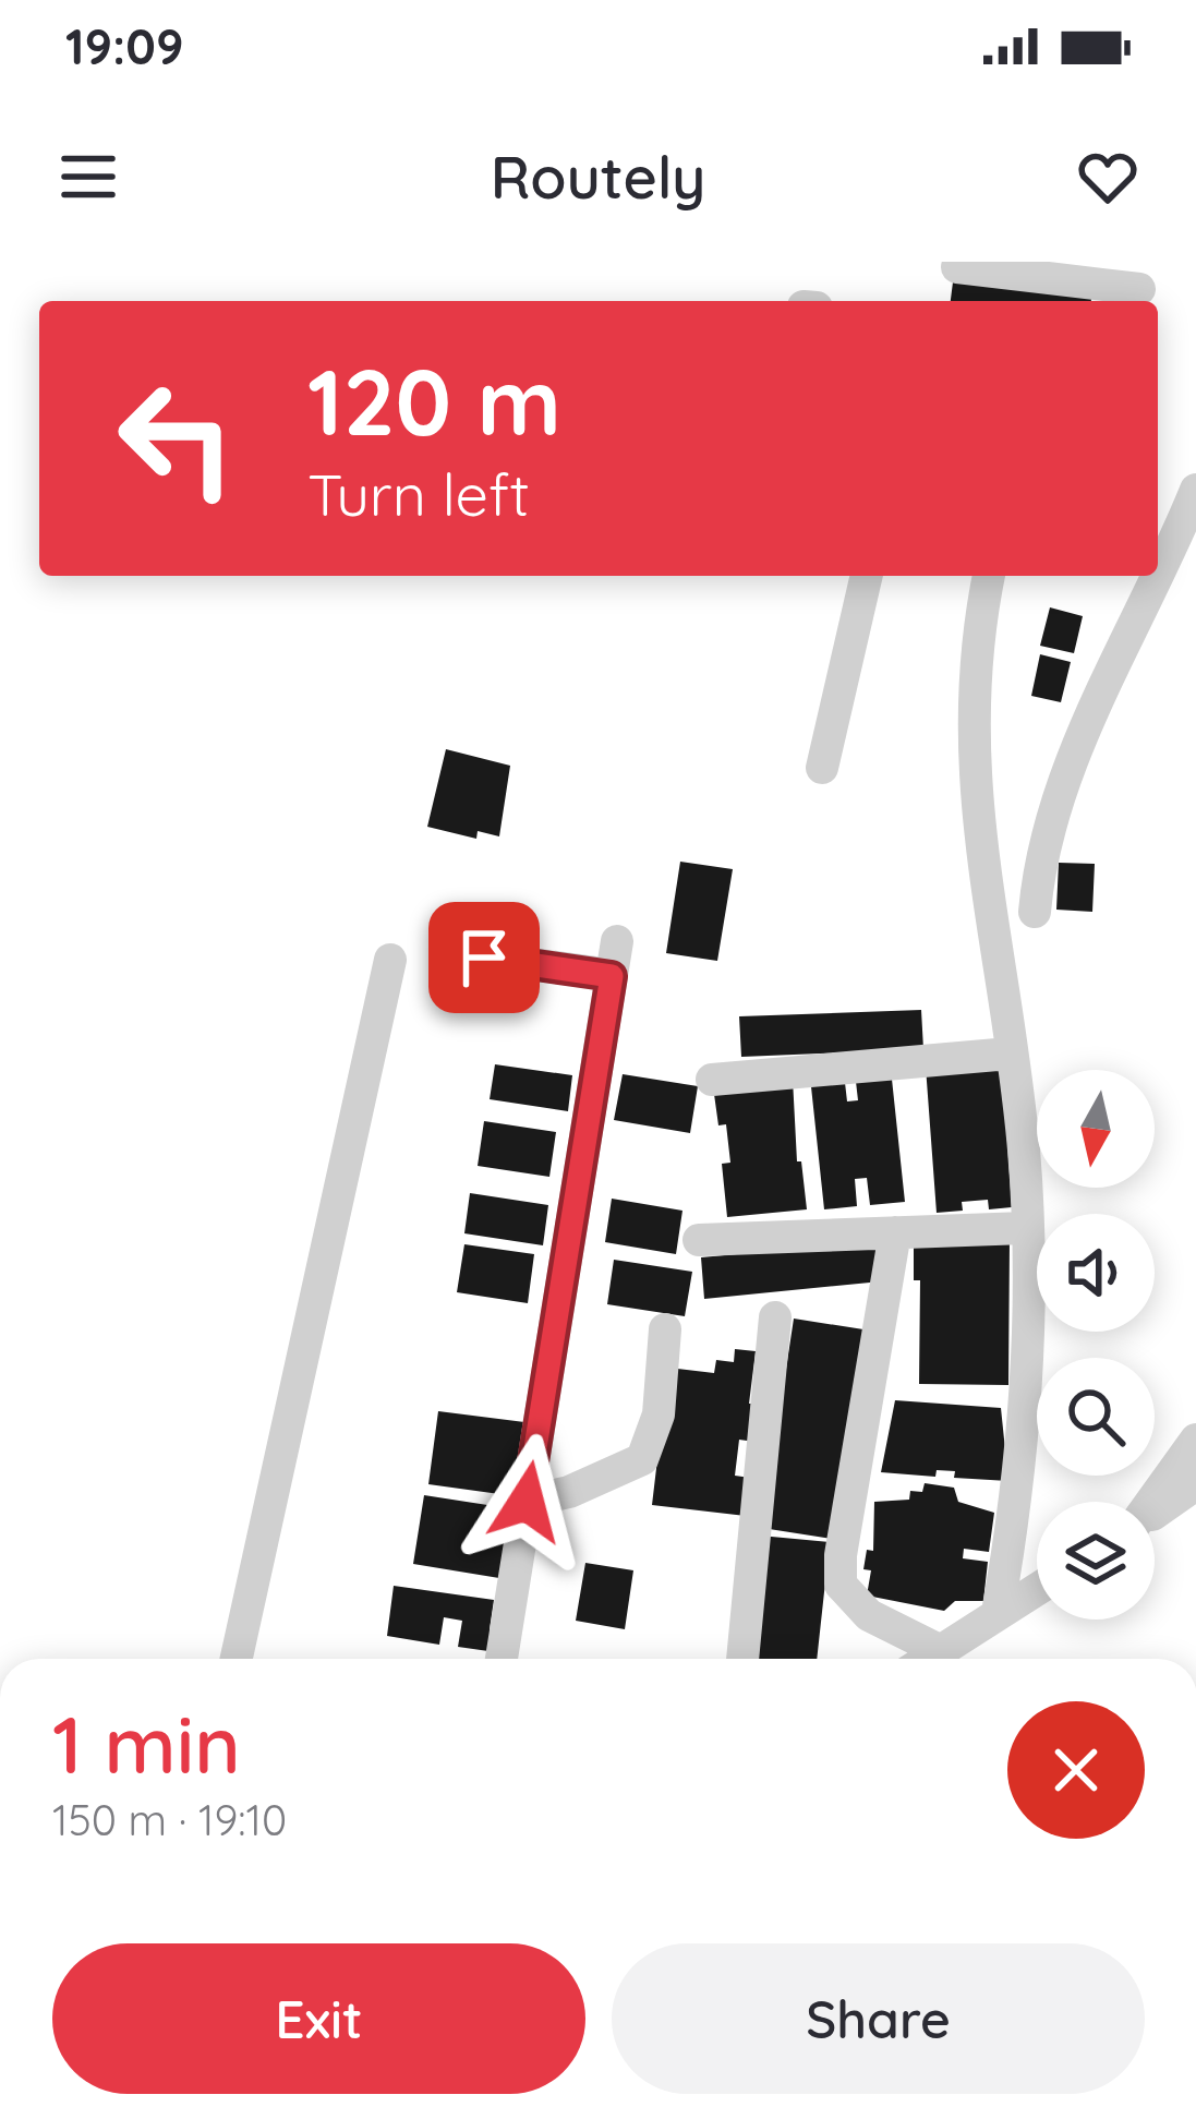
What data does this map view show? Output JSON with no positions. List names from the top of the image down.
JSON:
{
  "north": "bottom",
  "page": {
    "status": "19:09",
    "header": "Routely",
    "turn": ["120 m", "Turn left"],
    "heading": ["1 min", "150 m · 19:10"],
    "buttons": ["Exit", "Share"]
  }
}
